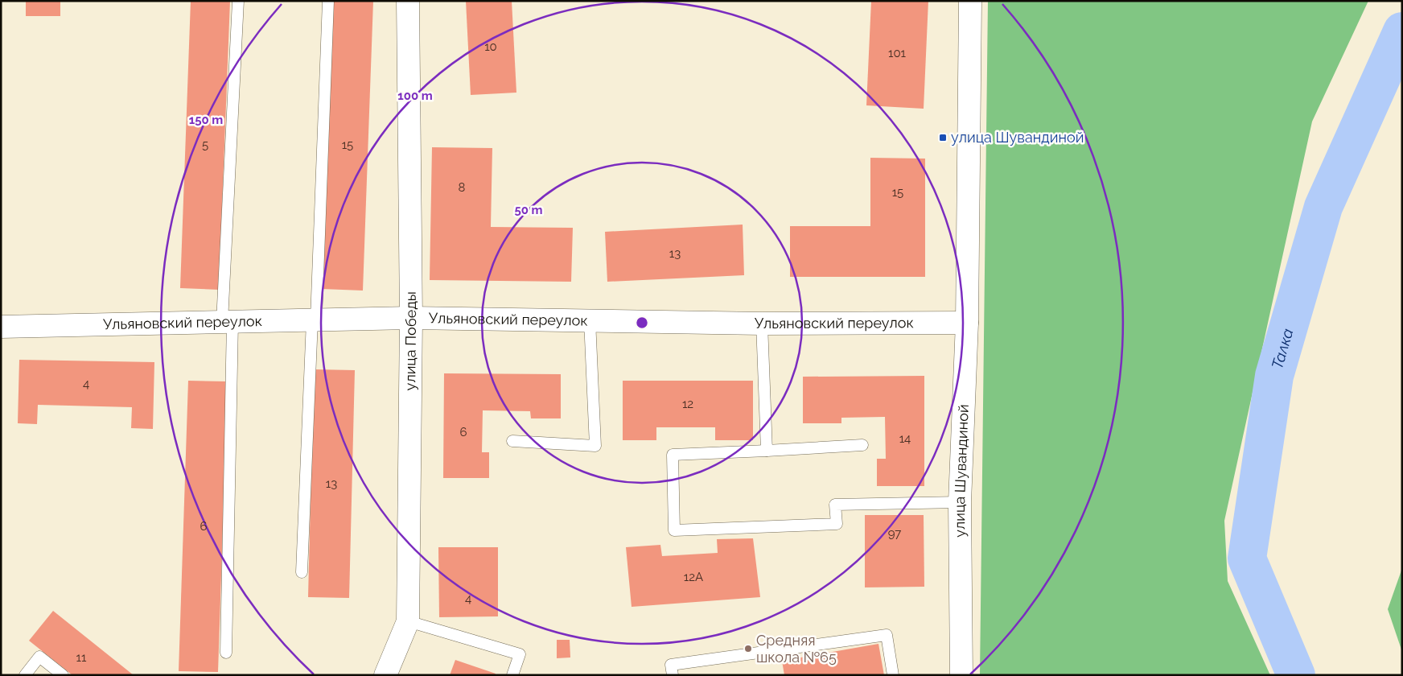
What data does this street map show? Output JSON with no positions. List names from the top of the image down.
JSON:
{
  "streets": {
    "street": ["Ульяновский переулок", "улица Победы", "улица Шувандиной"]
  },
  "crossings": [
    ["Ульяновский переулок", "улица Победы"],
    ["Ульяновский переулок", "улица Шувандиной"]
  ],
  "water": ["Талка"],
  "places": {
    "transit": ["улица Шувандиной"],
    "other": ["Средняя школа №65"]
  },
  "house_numbers": [
    "10",
    "101",
    "5",
    "15",
    "8",
    "15",
    "13",
    "4",
    "12",
    "6",
    "14",
    "13",
    "6",
    "97",
    "12А",
    "4",
    "11"
  ],
  "rings": ["100 m", "150 m", "50 m"]
}
